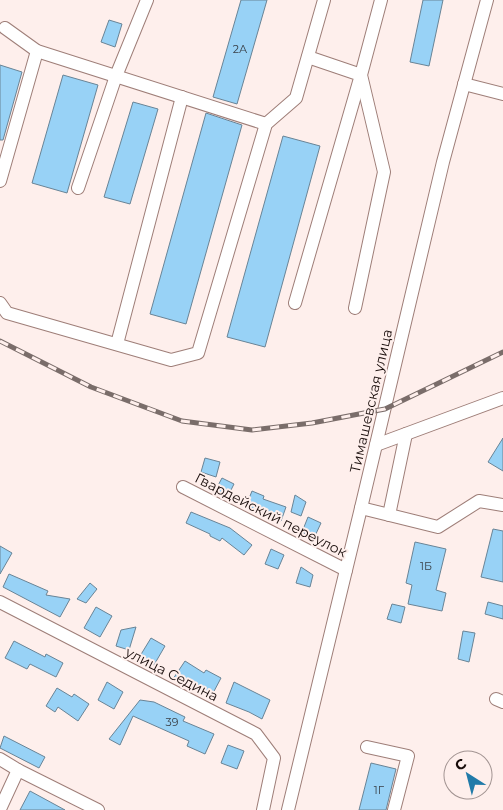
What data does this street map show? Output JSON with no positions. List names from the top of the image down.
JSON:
{
  "streets": {
    "street": ["Тимашевская улица", "Гвардейский переулок", "улица Седина"]
  },
  "crossings": [
    ["Тимашевская улица", "Гвардейский переулок"]
  ],
  "house_numbers": [
    "2А",
    "1Б",
    "39",
    "1Г"
  ],
  "north": "top left"
}
